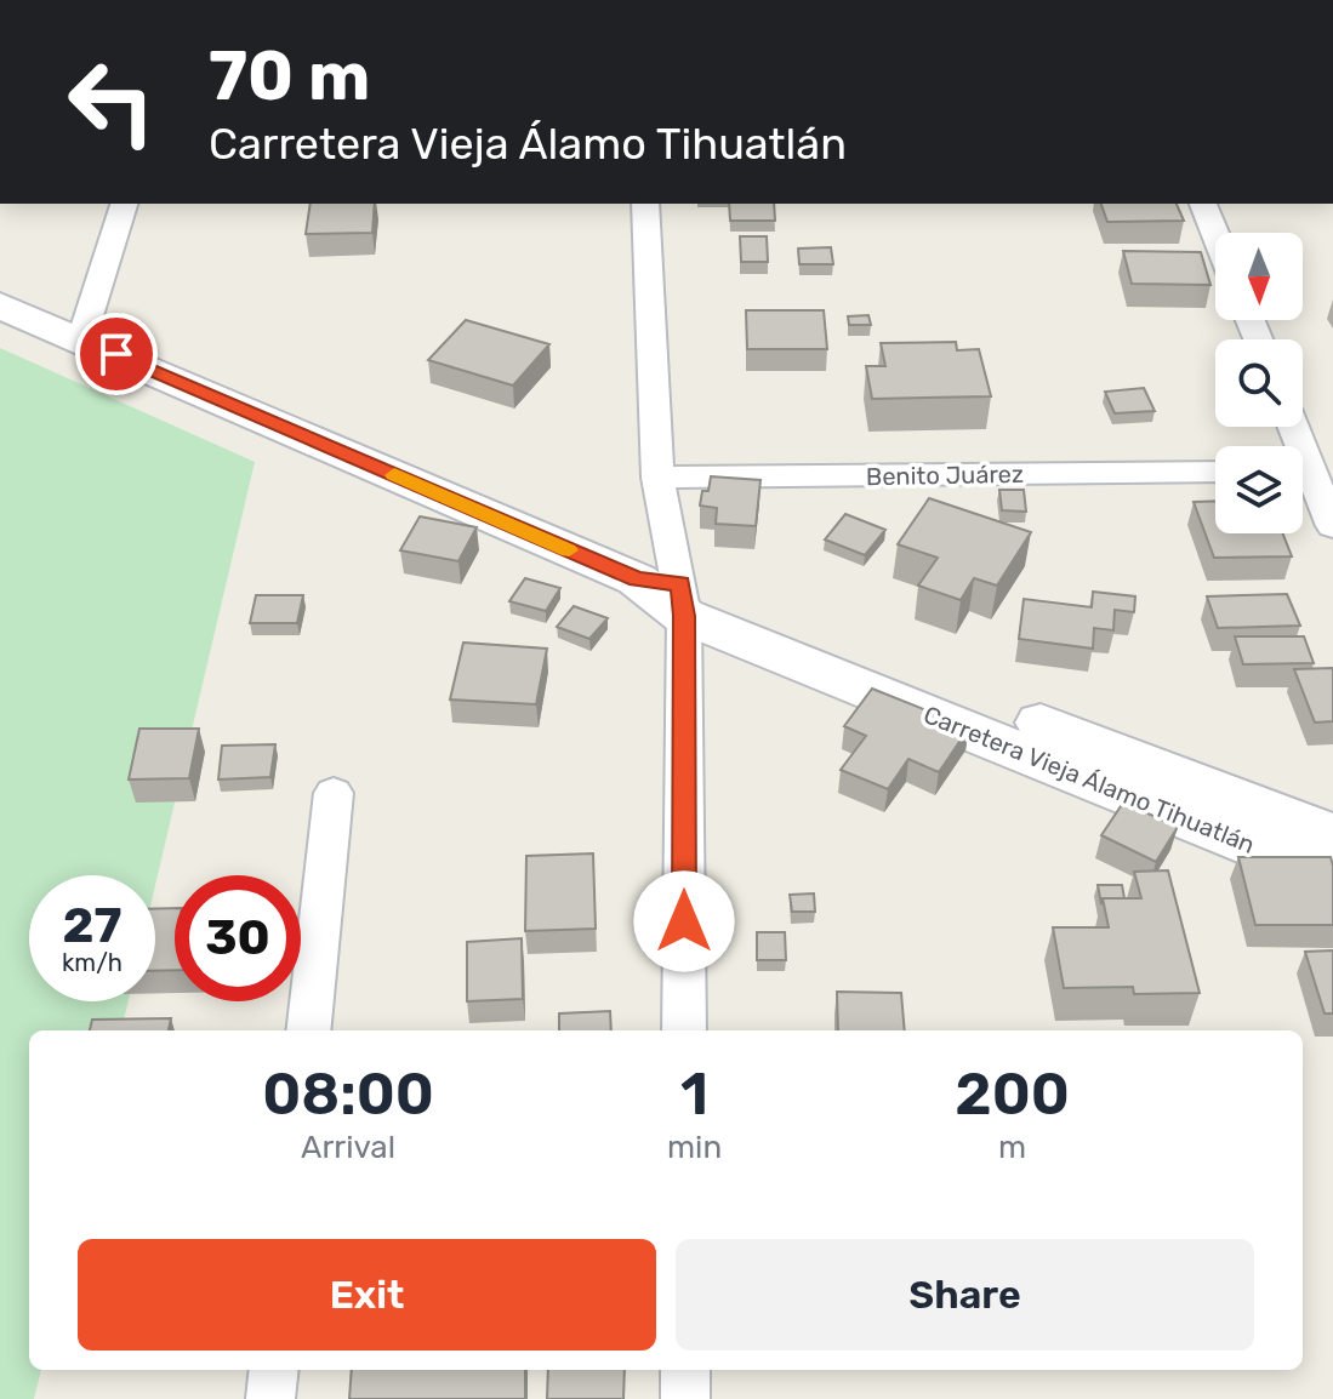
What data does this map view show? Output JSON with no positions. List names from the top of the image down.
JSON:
{
  "streets": {
    "main road": ["Carretera Vieja Álamo Tihuatlán"],
    "street": ["Benito Juárez"]
  },
  "north": "bottom",
  "page": {
    "turn": ["70 m", "Carretera Vieja Álamo Tihuatlán"],
    "speed": "27 km/h",
    "limit": "30",
    "eta": [
      "08:00",
      "Arrival",
      "1",
      "min",
      "200",
      "m"
    ],
    "buttons": ["Exit", "Share"]
  }
}
